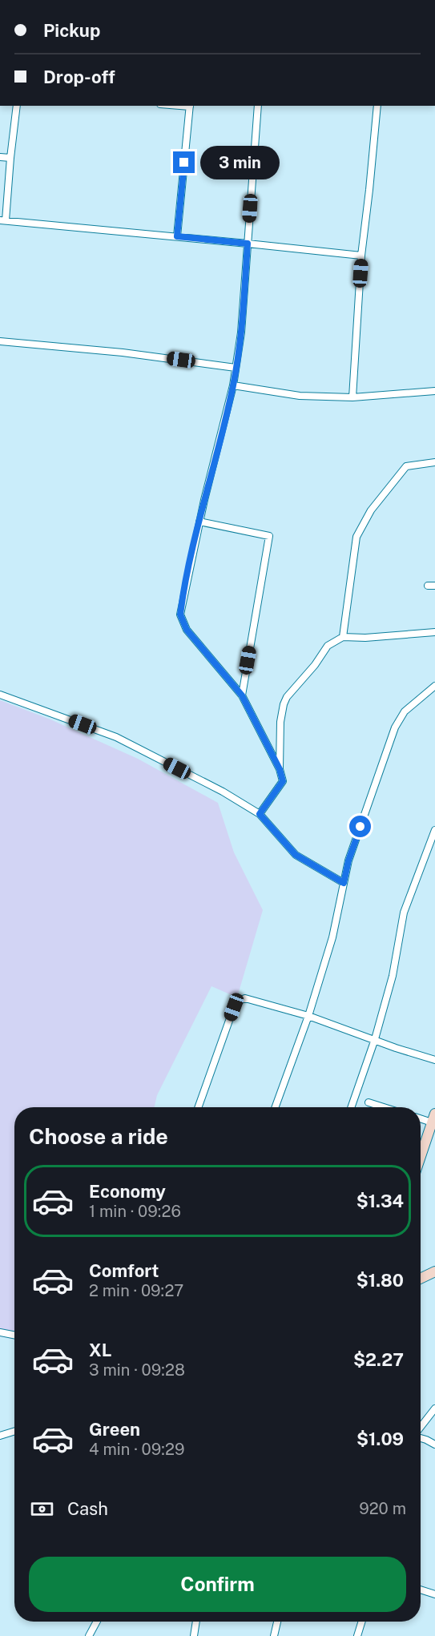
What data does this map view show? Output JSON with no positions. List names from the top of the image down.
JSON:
{
  "page": {
    "banner": ["Pickup", "Drop-off"],
    "bubble": "3 min",
    "heading": "Choose a ride",
    "list": [
      {
        "name": "Economy",
        "note": "1 min · 09:26",
        "value": "$1.34"
      },
      {
        "name": "Comfort",
        "note": "2 min · 09:27",
        "value": "$1.80"
      },
      {
        "name": "XL",
        "note": "3 min · 09:28",
        "value": "$2.27"
      },
      {
        "name": "Green",
        "note": "4 min · 09:29",
        "value": "$1.09"
      }
    ],
    "pay": ["Cash", "920 m"],
    "buttons": "Confirm"
  }
}
